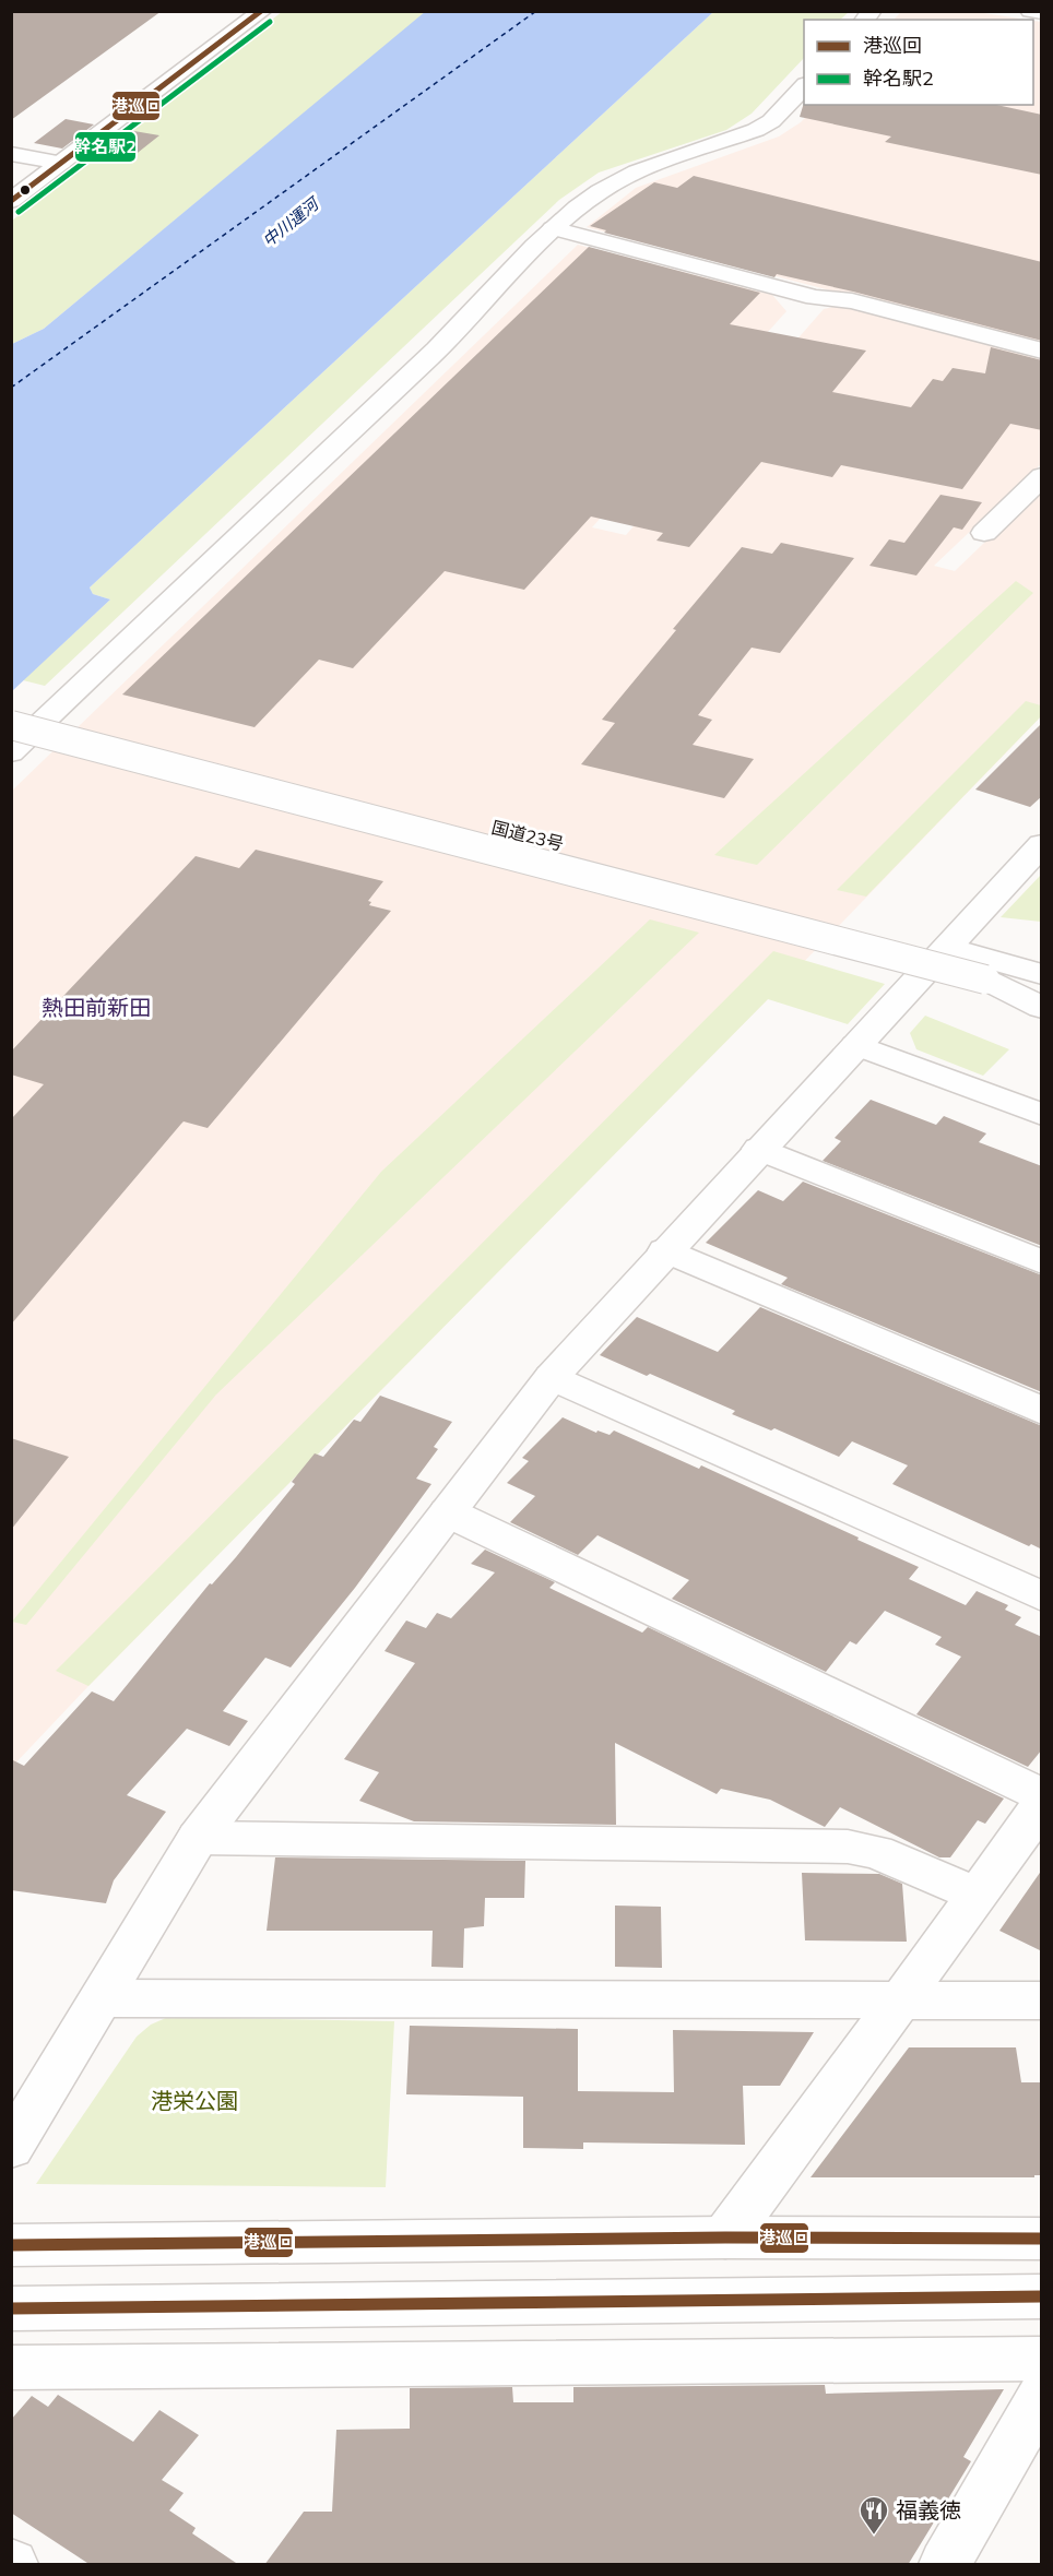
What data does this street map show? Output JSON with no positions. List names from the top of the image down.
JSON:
{
  "streets": {
    "main road": ["国道23号"]
  },
  "districts": ["熱田前新田"],
  "water": ["中川運河"],
  "parks": ["港栄公園"],
  "places": {
    "restaurant": ["福義徳"]
  },
  "lines": ["transit line 港巡回", "transit line 幹名駅2"],
  "legend": ["港巡回", "幹名駅2"]
}
